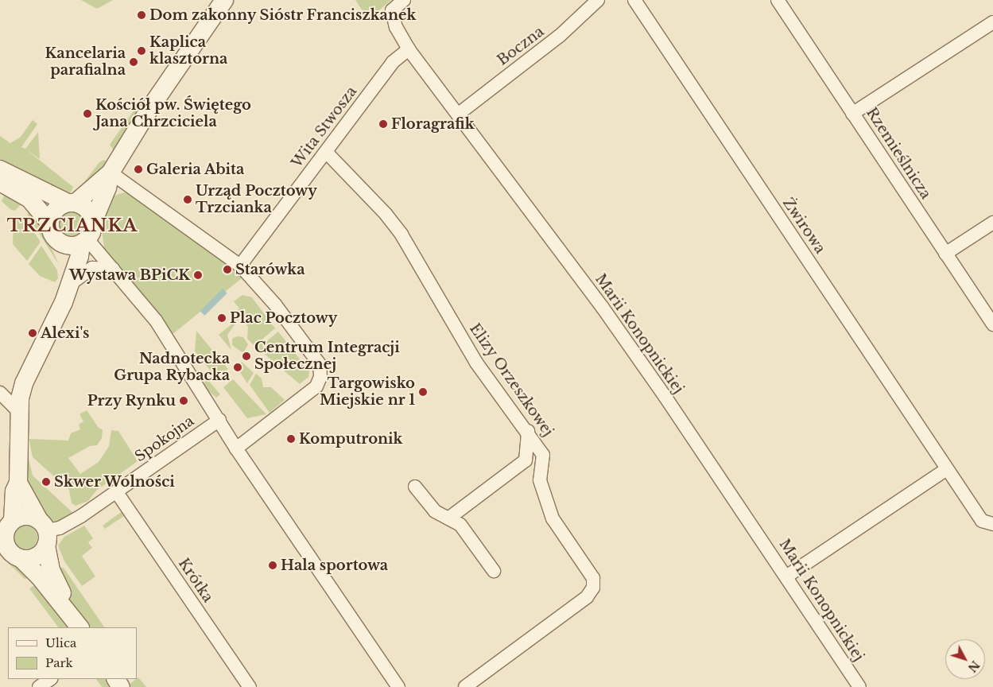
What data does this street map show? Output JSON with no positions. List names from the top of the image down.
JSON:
{
  "streets": {
    "street": [
      "Boczna",
      "Wita Stwosza",
      "Rzemieślnicza",
      "Żwirowa",
      "Marii Konopnickiej",
      "Elizy Orzeszkowej",
      "Spokojna",
      "Krótka"
    ]
  },
  "crossings": [
    ["Boczna", "Marii Konopnickiej"],
    ["Wita Stwosza", "Marii Konopnickiej"],
    ["Wita Stwosza", "Elizy Orzeszkowej"],
    ["Spokojna", "Krótka"]
  ],
  "districts": ["TRZCIANKA"],
  "places": [
    "Dom zakonny Sióstr Franciszkanek",
    "Kaplica klasztorna",
    "Kancelaria parafialna",
    "Kościół pw. Świętego Jana Chrzciciela",
    "Floragrafik",
    "Galeria Abita",
    "Urząd Pocztowy Trzcianka",
    "Starówka",
    "Wystawa BPiCK",
    "Plac Pocztowy",
    "Alexi's",
    "Centrum Integracji Społecznej",
    "Nadnotecka Grupa Rybacka",
    "Targowisko Miejskie nr 1",
    "Przy Rynku",
    "Komputronik",
    "Skwer Wolności",
    "Hala sportowa"
  ],
  "legend": ["Ulica", "Park"],
  "north": "bottom right"
}
